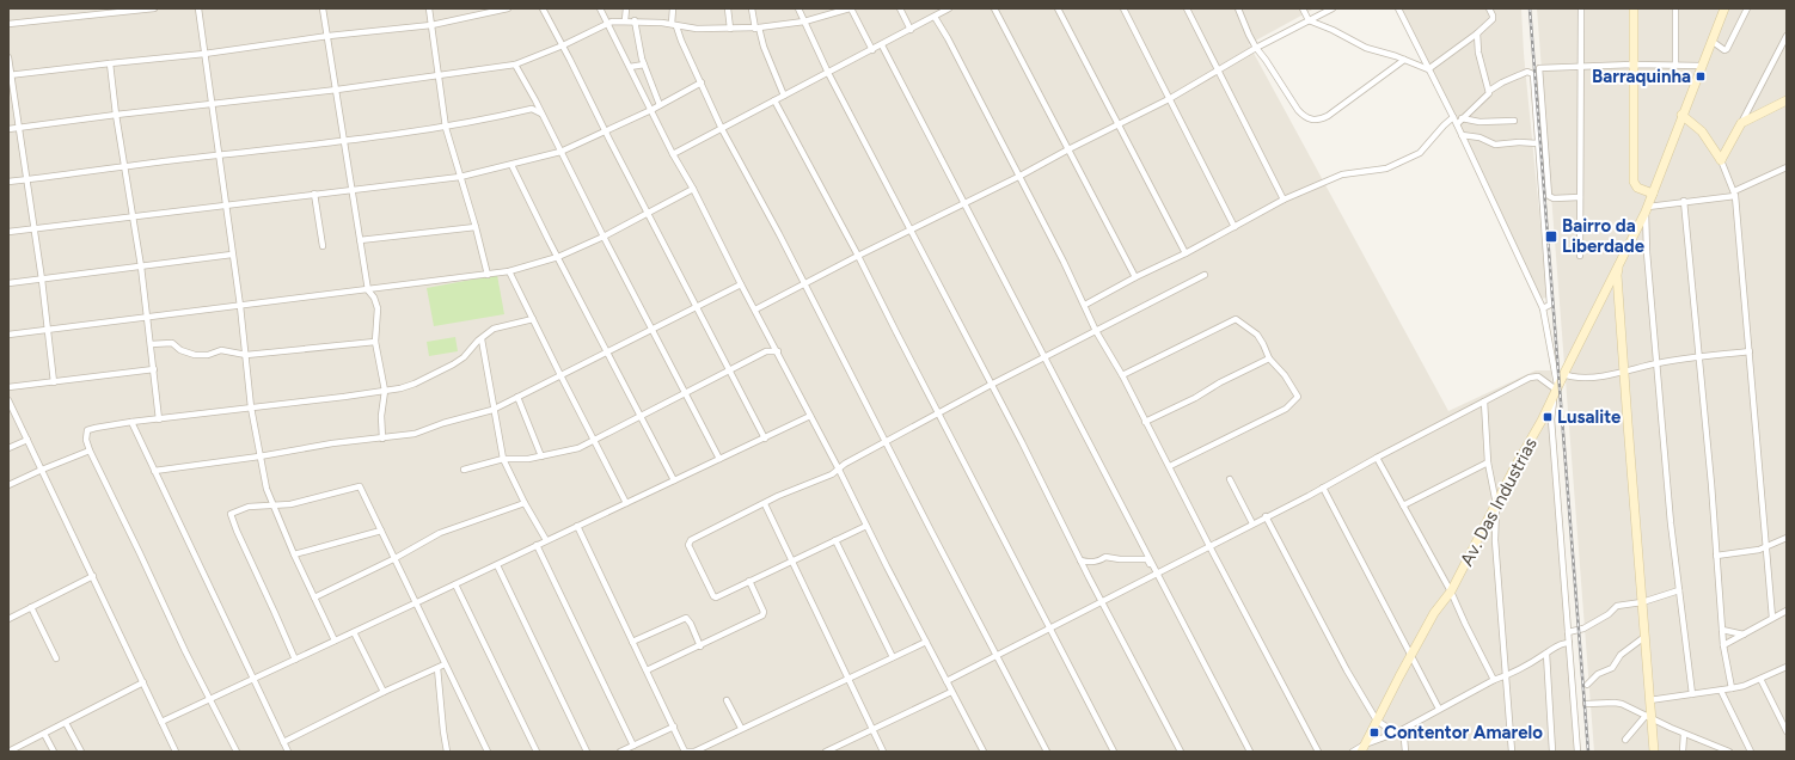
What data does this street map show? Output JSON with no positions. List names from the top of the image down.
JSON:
{
  "streets": {
    "street": ["Av. Das Industrias"]
  },
  "places": {
    "transit": [
      "Barraquinha",
      "Bairro da Liberdade",
      "Lusalite",
      "Contentor Amarelo"
    ]
  }
}
